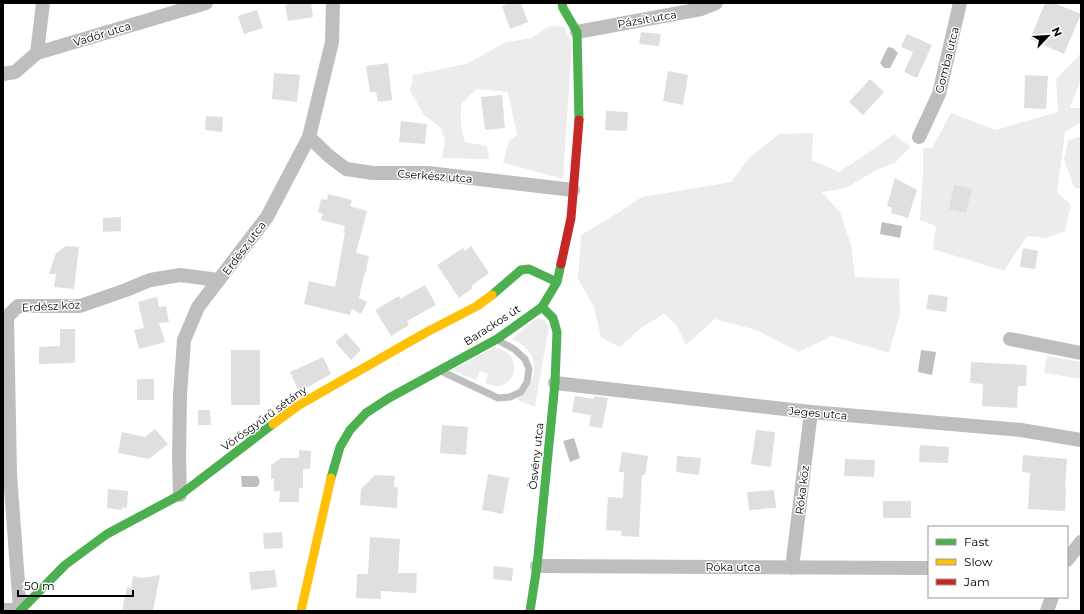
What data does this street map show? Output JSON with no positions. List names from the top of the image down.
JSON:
{
  "streets": {
    "street": [
      "Pázsit utca",
      "Vadőr utca",
      "Gomba utca",
      "Cserkész utca",
      "Erdész utca",
      "Erdész köz",
      "Barackos út",
      "Jeges utca",
      "Vörösgyűrű sétány",
      "Ösvény utca",
      "Róka köz",
      "Róka utca"
    ]
  },
  "crossings": [
    ["Pázsit utca", "Barackos út"],
    ["Cserkész utca", "Erdész utca"],
    ["Cserkész utca", "Barackos út"],
    ["Erdész utca", "Erdész köz"],
    ["Erdész utca", "Vörösgyűrű sétány"],
    ["Erdész köz", "Vörösgyűrű sétány"],
    ["Barackos út", "Vörösgyűrű sétány"],
    ["Barackos út", "Ösvény utca"],
    ["Jeges utca", "Ösvény utca"],
    ["Jeges utca", "Róka köz"],
    ["Ösvény utca", "Róka utca"],
    ["Róka köz", "Róka utca"]
  ],
  "legend": ["Fast", "Slow", "Jam"],
  "scale_bar": "50 m",
  "north": "top right"
}
